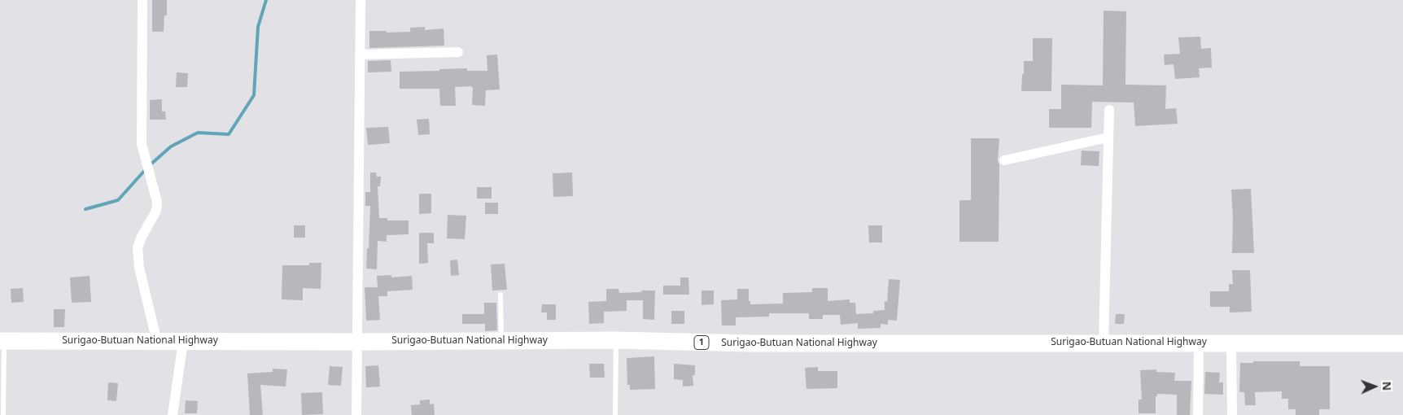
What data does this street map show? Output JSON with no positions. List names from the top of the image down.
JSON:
{
  "streets": {
    "highway": ["Surigao-Butuan National Highway", "1"]
  },
  "north": "right"
}
